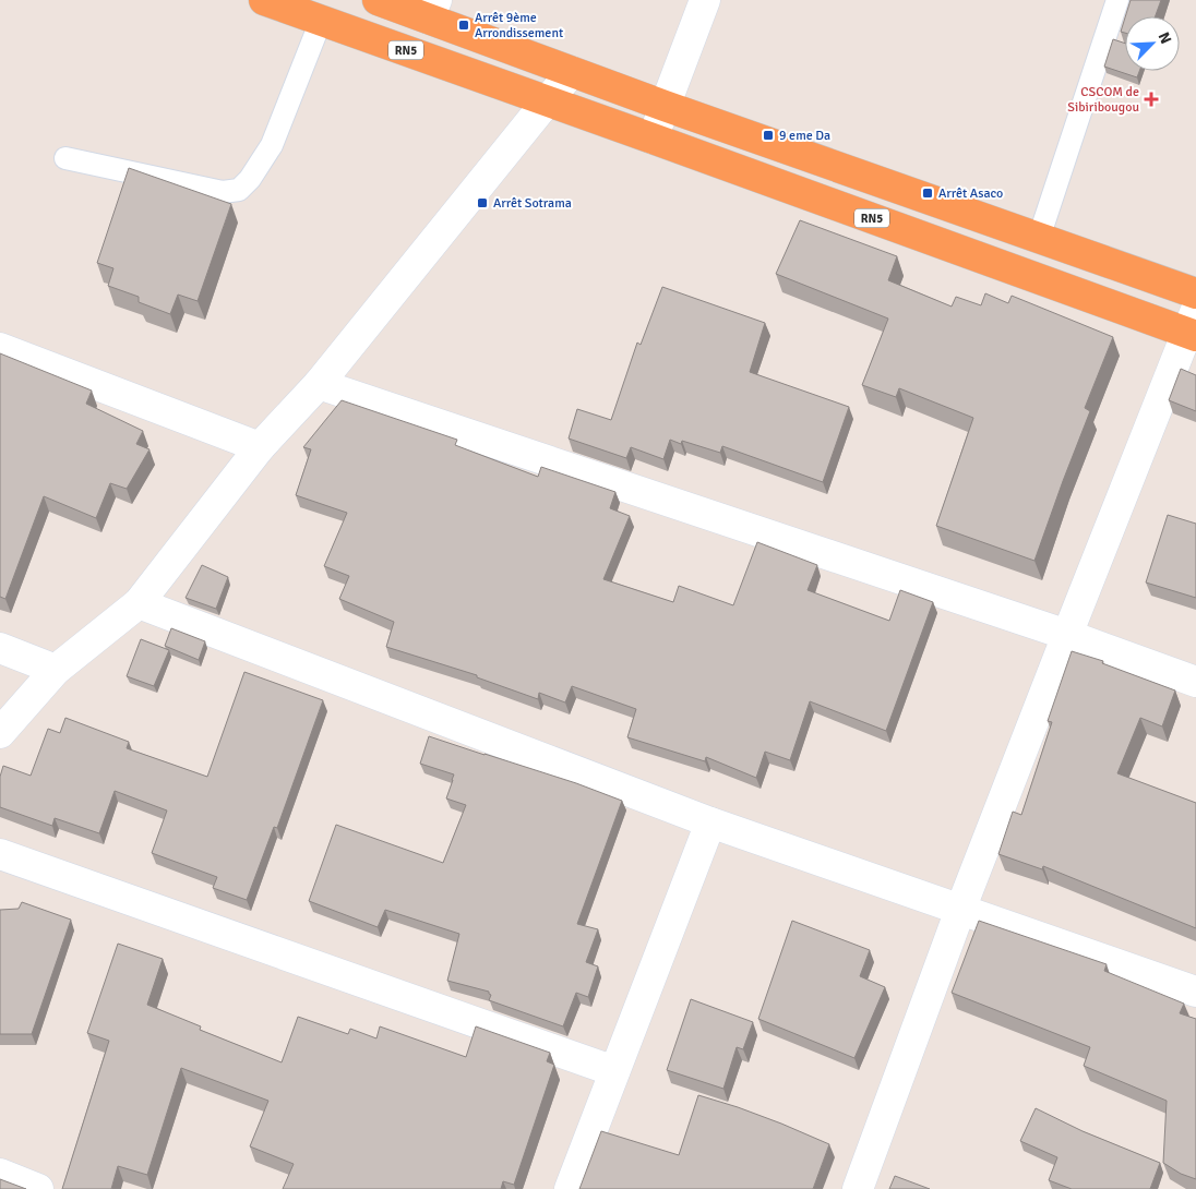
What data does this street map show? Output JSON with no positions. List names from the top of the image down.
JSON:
{
  "streets": {
    "highway": ["RN5"]
  },
  "places": {
    "transit": [
      "Arrêt 9ème Arrondissement",
      "9 eme Da",
      "Arrêt Asaco",
      "Arrêt Sotrama"
    ],
    "health": ["CSCOM de Sibiribougou"]
  },
  "north": "top right"
}
